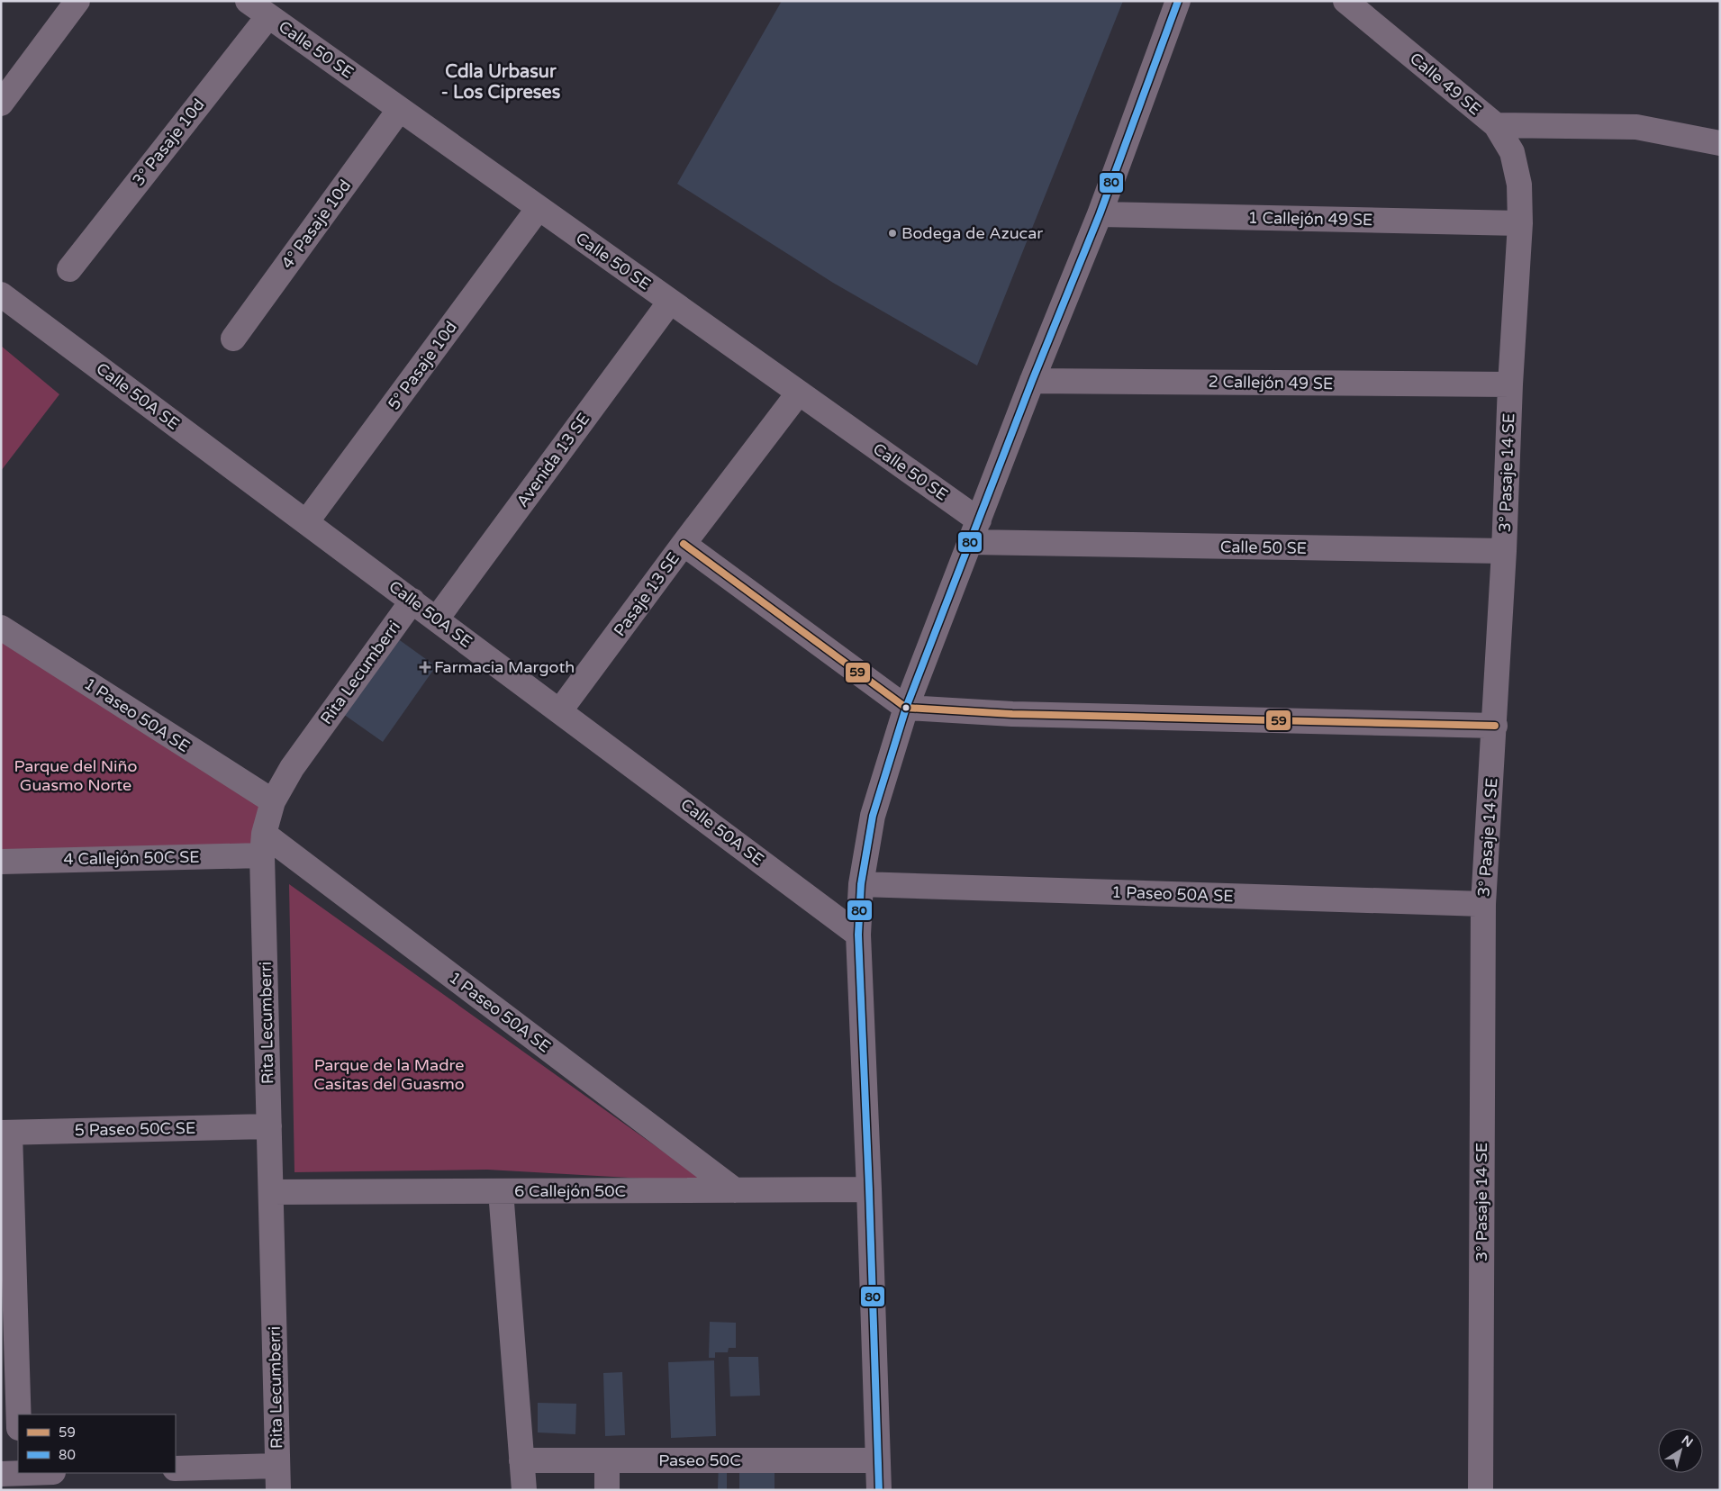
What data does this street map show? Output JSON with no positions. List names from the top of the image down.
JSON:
{
  "streets": {
    "street": [
      "Calle 50 SE",
      "Calle 49 SE",
      "3° Pasaje 10d",
      "1 Callejón 49 SE",
      "4° Pasaje 10d",
      "5° Pasaje 10d",
      "2 Callejón 49 SE",
      "Calle 50A SE",
      "Avenida 13 SE",
      "3° Pasaje 14 SE",
      "Pasaje 13 SE",
      "Rita Lecumberri",
      "1 Paseo 50A SE",
      "4 Callejón 50C SE",
      "5 Paseo 50C SE",
      "6 Callejón 50C",
      "Paseo 50C"
    ]
  },
  "crossings": [
    ["Calle 50 SE", "3° Pasaje 10d"],
    ["Calle 50 SE", "4° Pasaje 10d"],
    ["Calle 50 SE", "5° Pasaje 10d"],
    ["Calle 50 SE", "Avenida 13 SE"],
    ["Calle 50 SE", "3° Pasaje 14 SE"],
    ["Calle 50 SE", "Pasaje 13 SE"],
    ["Calle 49 SE", "3° Pasaje 14 SE"],
    ["1 Callejón 49 SE", "3° Pasaje 14 SE"],
    ["5° Pasaje 10d", "Calle 50A SE"],
    ["2 Callejón 49 SE", "3° Pasaje 14 SE"],
    ["Calle 50A SE", "Avenida 13 SE"],
    ["Calle 50A SE", "Pasaje 13 SE"],
    ["Calle 50A SE", "Rita Lecumberri"],
    ["3° Pasaje 14 SE", "1 Paseo 50A SE"],
    ["Rita Lecumberri", "1 Paseo 50A SE"],
    ["Rita Lecumberri", "4 Callejón 50C SE"],
    ["Rita Lecumberri", "5 Paseo 50C SE"],
    ["Rita Lecumberri", "6 Callejón 50C"],
    ["1 Paseo 50A SE", "4 Callejón 50C SE"],
    ["1 Paseo 50A SE", "6 Callejón 50C"]
  ],
  "districts": ["Cdla Urbasur - Los Cipreses"],
  "parks": ["Parque del Niño Guasmo Norte", "Parque de la Madre Casitas del Guasmo"],
  "places": {
    "other": ["Bodega de Azucar"],
    "health": ["Farmacia Margoth"]
  },
  "lines": ["transit line 80", "transit line 59"],
  "legend": ["59", "80"],
  "north": "top right"
}
